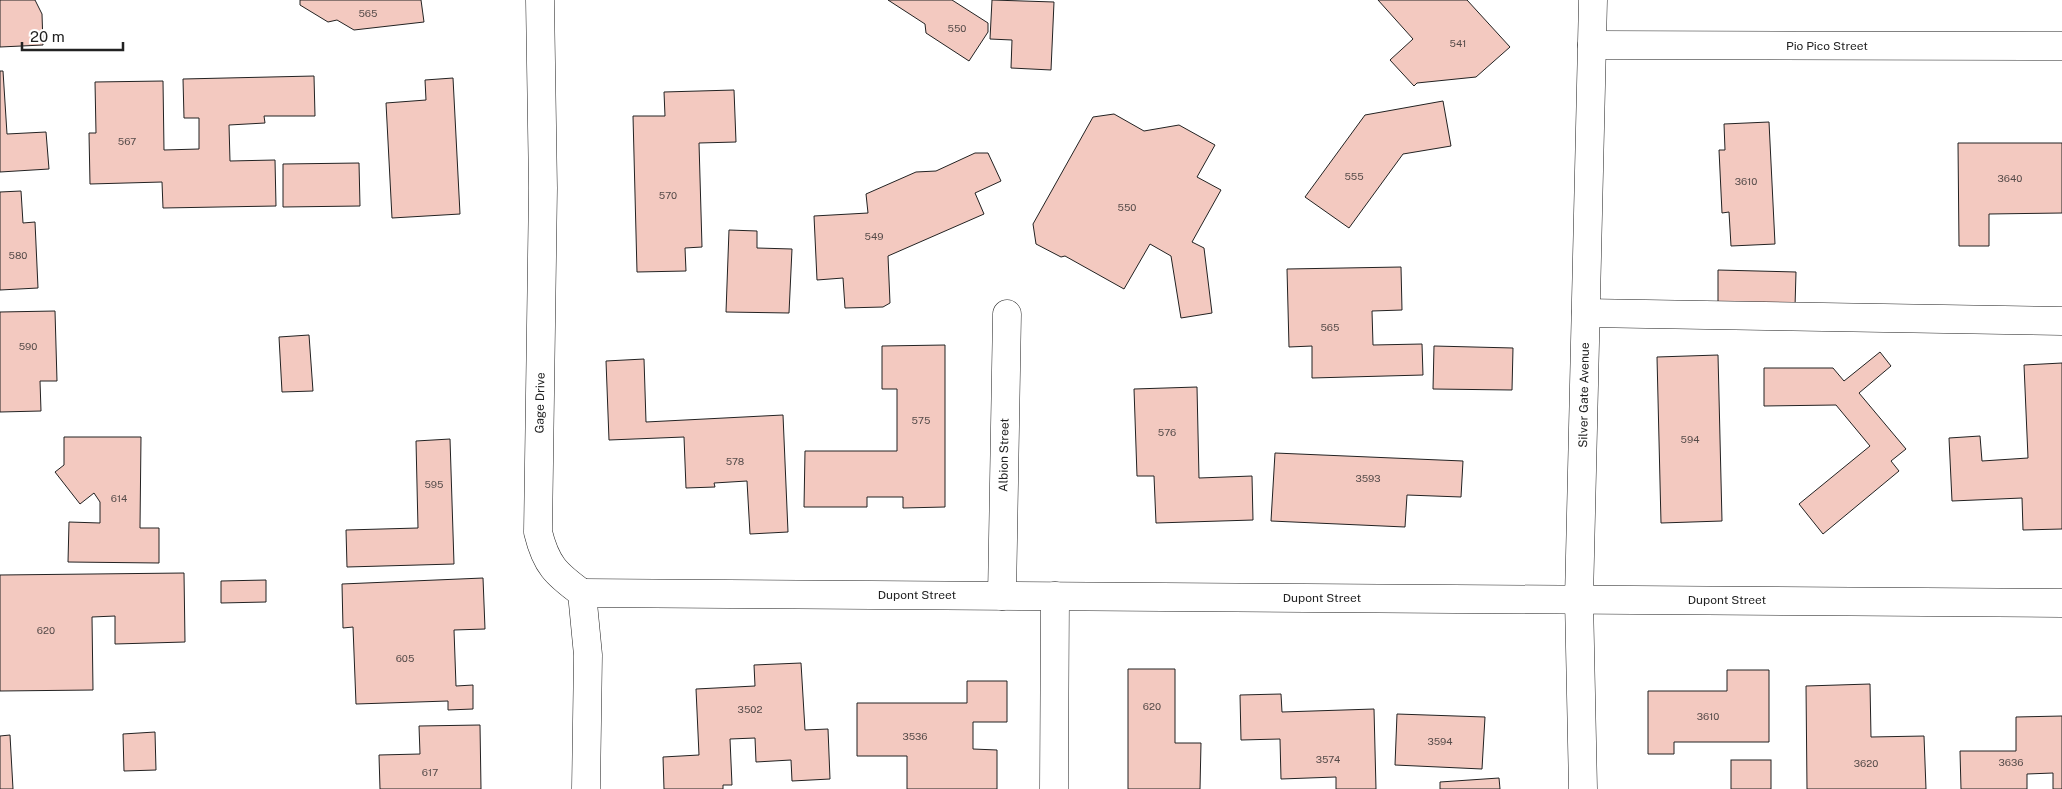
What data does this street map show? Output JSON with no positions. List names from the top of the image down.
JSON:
{
  "streets": {
    "street": [
      "Pio Pico Street",
      "Silver Gate Avenue",
      "Gage Drive",
      "Albion Street",
      "Dupont Street"
    ]
  },
  "crossings": [
    ["Pio Pico Street", "Silver Gate Avenue"],
    ["Silver Gate Avenue", "Dupont Street"],
    ["Gage Drive", "Dupont Street"],
    ["Albion Street", "Dupont Street"]
  ],
  "house_numbers": [
    "565",
    "550",
    "541",
    "567",
    "555",
    "3640",
    "3610",
    "570",
    "550",
    "549",
    "580",
    "565",
    "590",
    "575",
    "576",
    "594",
    "578",
    "3593",
    "595",
    "614",
    "620",
    "605",
    "620",
    "3502",
    "3610",
    "3536",
    "3594",
    "3574",
    "3636",
    "3620",
    "617"
  ],
  "scale_bar": "20 m"
}
